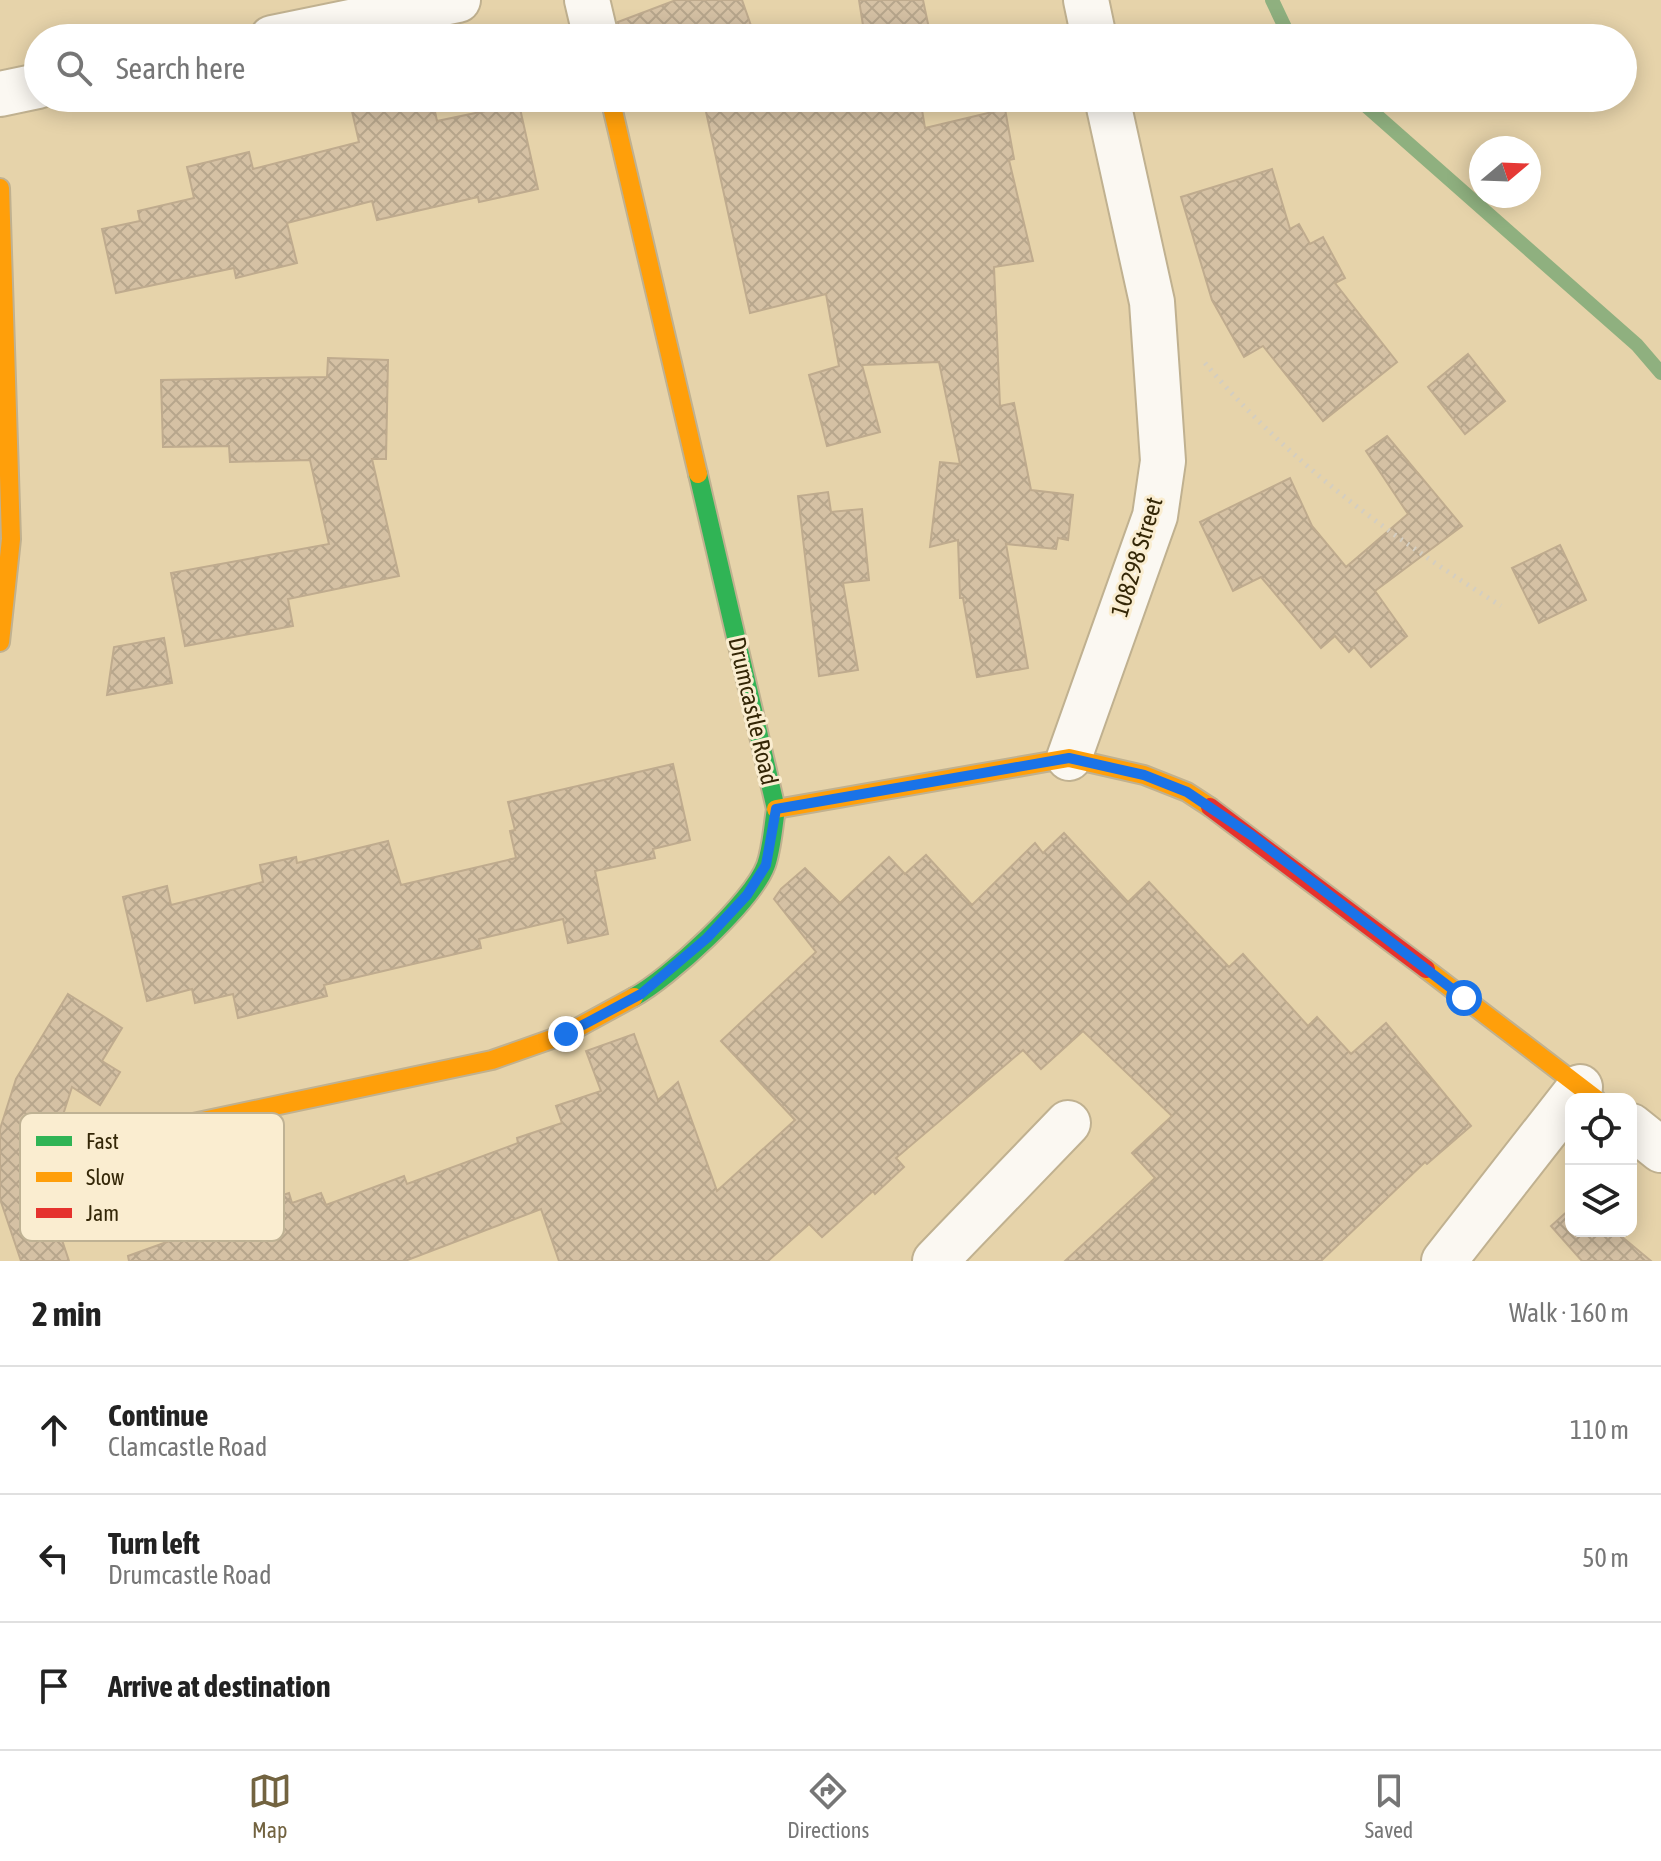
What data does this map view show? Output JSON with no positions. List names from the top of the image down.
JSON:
{
  "streets": {
    "street": ["108298 Street", "Drumcastle Road"]
  },
  "legend": ["Fast", "Slow", "Jam"],
  "north": "right",
  "page": {
    "search": "Search here",
    "heading": ["2 min", "Walk · 160 m"],
    "list": [
      ["Continue", "Clamcastle Road", "110 m"],
      ["Turn left", "Drumcastle Road", "50 m"],
      "Arrive at destination"
    ],
    "nav": ["Map", "Directions", "Saved"]
  }
}
